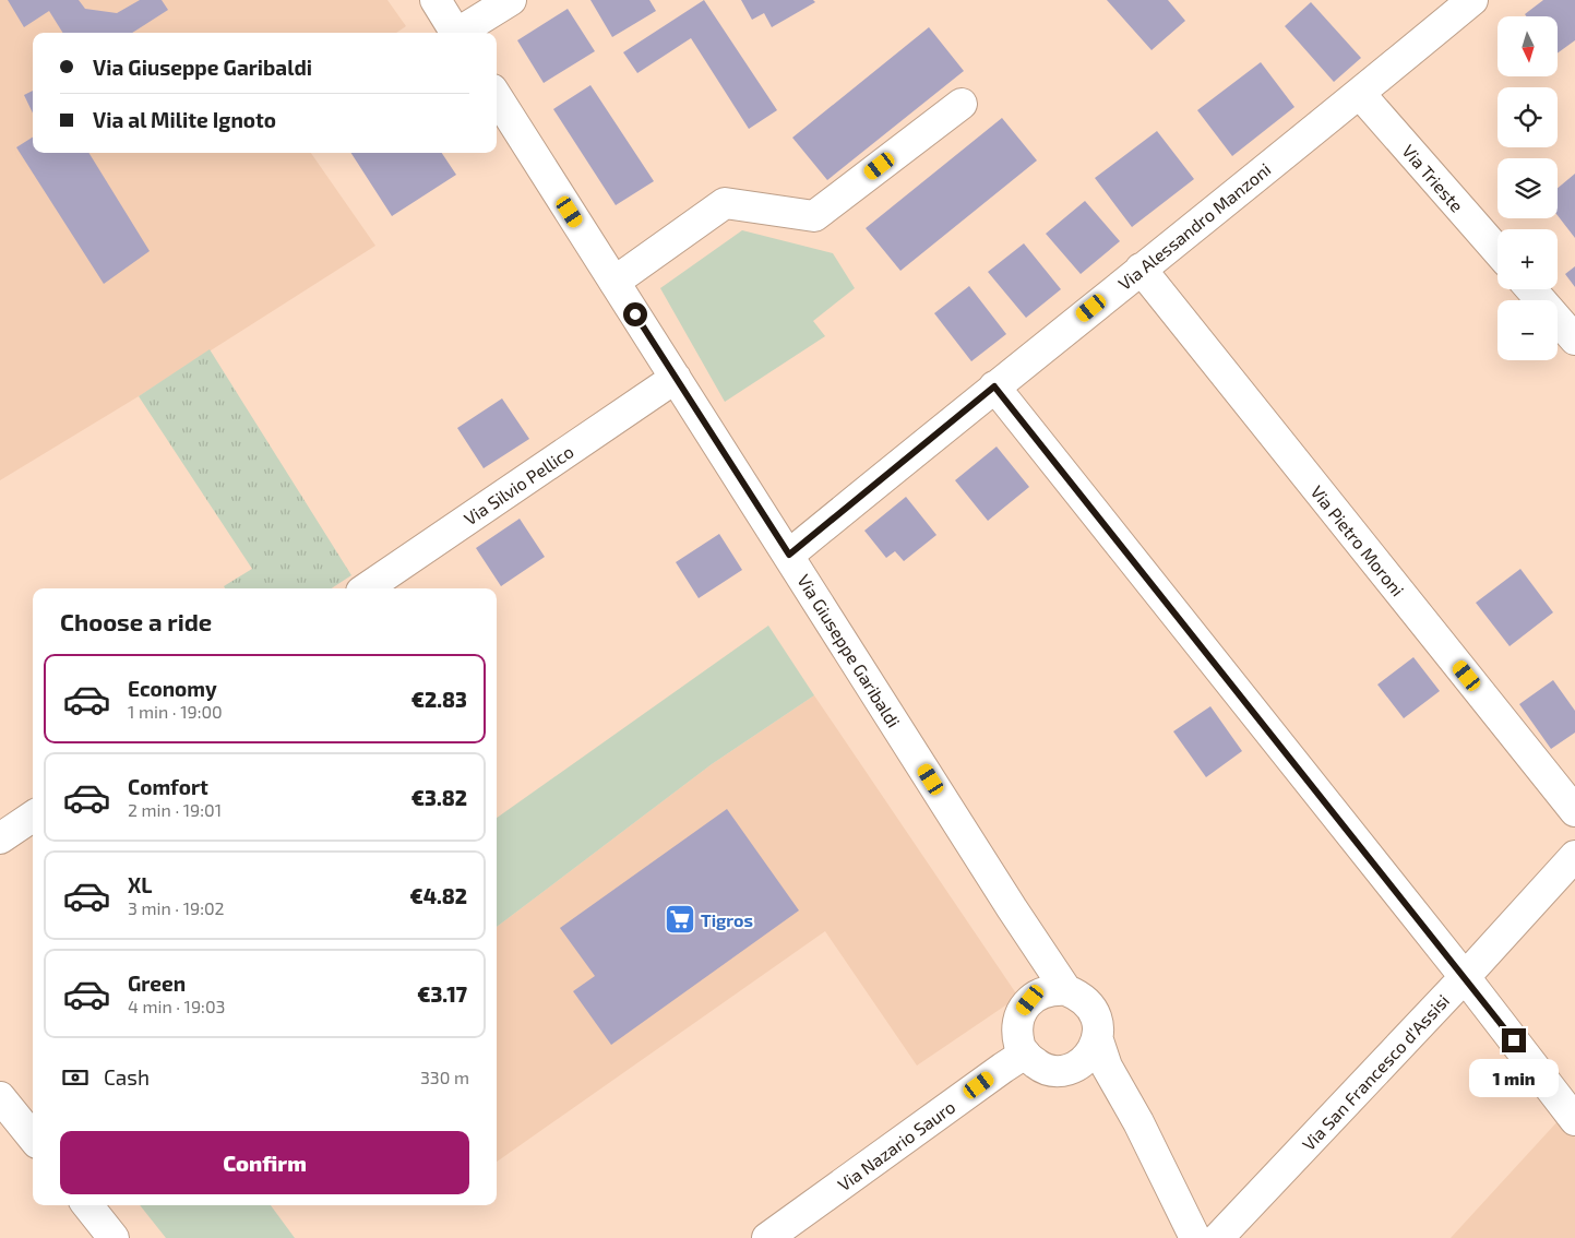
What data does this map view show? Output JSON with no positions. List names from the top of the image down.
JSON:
{
  "streets": {
    "street": [
      "Via Trieste",
      "Via Alessandro Manzoni",
      "Via Silvio Pellico",
      "Via Pietro Moroni",
      "Via Giuseppe Garibaldi",
      "Via San Francesco d'Assisi",
      "Via Nazario Sauro"
    ]
  },
  "crossings": [
    ["Via Trieste", "Via Alessandro Manzoni"],
    ["Via Alessandro Manzoni", "Via Pietro Moroni"],
    ["Via Alessandro Manzoni", "Via Giuseppe Garibaldi"],
    ["Via Silvio Pellico", "Via Giuseppe Garibaldi"],
    ["Via Giuseppe Garibaldi", "Via Nazario Sauro"]
  ],
  "places": {
    "supermarket": ["Tigros"]
  },
  "north": "bottom",
  "page": {
    "map_buttons": ["+", "−"],
    "banner": ["Via Giuseppe Garibaldi", "Via al Milite Ignoto"],
    "heading": "Choose a ride",
    "list": [
      {
        "name": "Economy",
        "note": "1 min · 19:00",
        "value": "€2.83"
      },
      {
        "name": "Comfort",
        "note": "2 min · 19:01",
        "value": "€3.82"
      },
      {
        "name": "XL",
        "note": "3 min · 19:02",
        "value": "€4.82"
      },
      {
        "name": "Green",
        "note": "4 min · 19:03",
        "value": "€3.17"
      }
    ],
    "pay": ["Cash", "330 m"],
    "bubble": "1 min",
    "buttons": "Confirm"
  }
}
